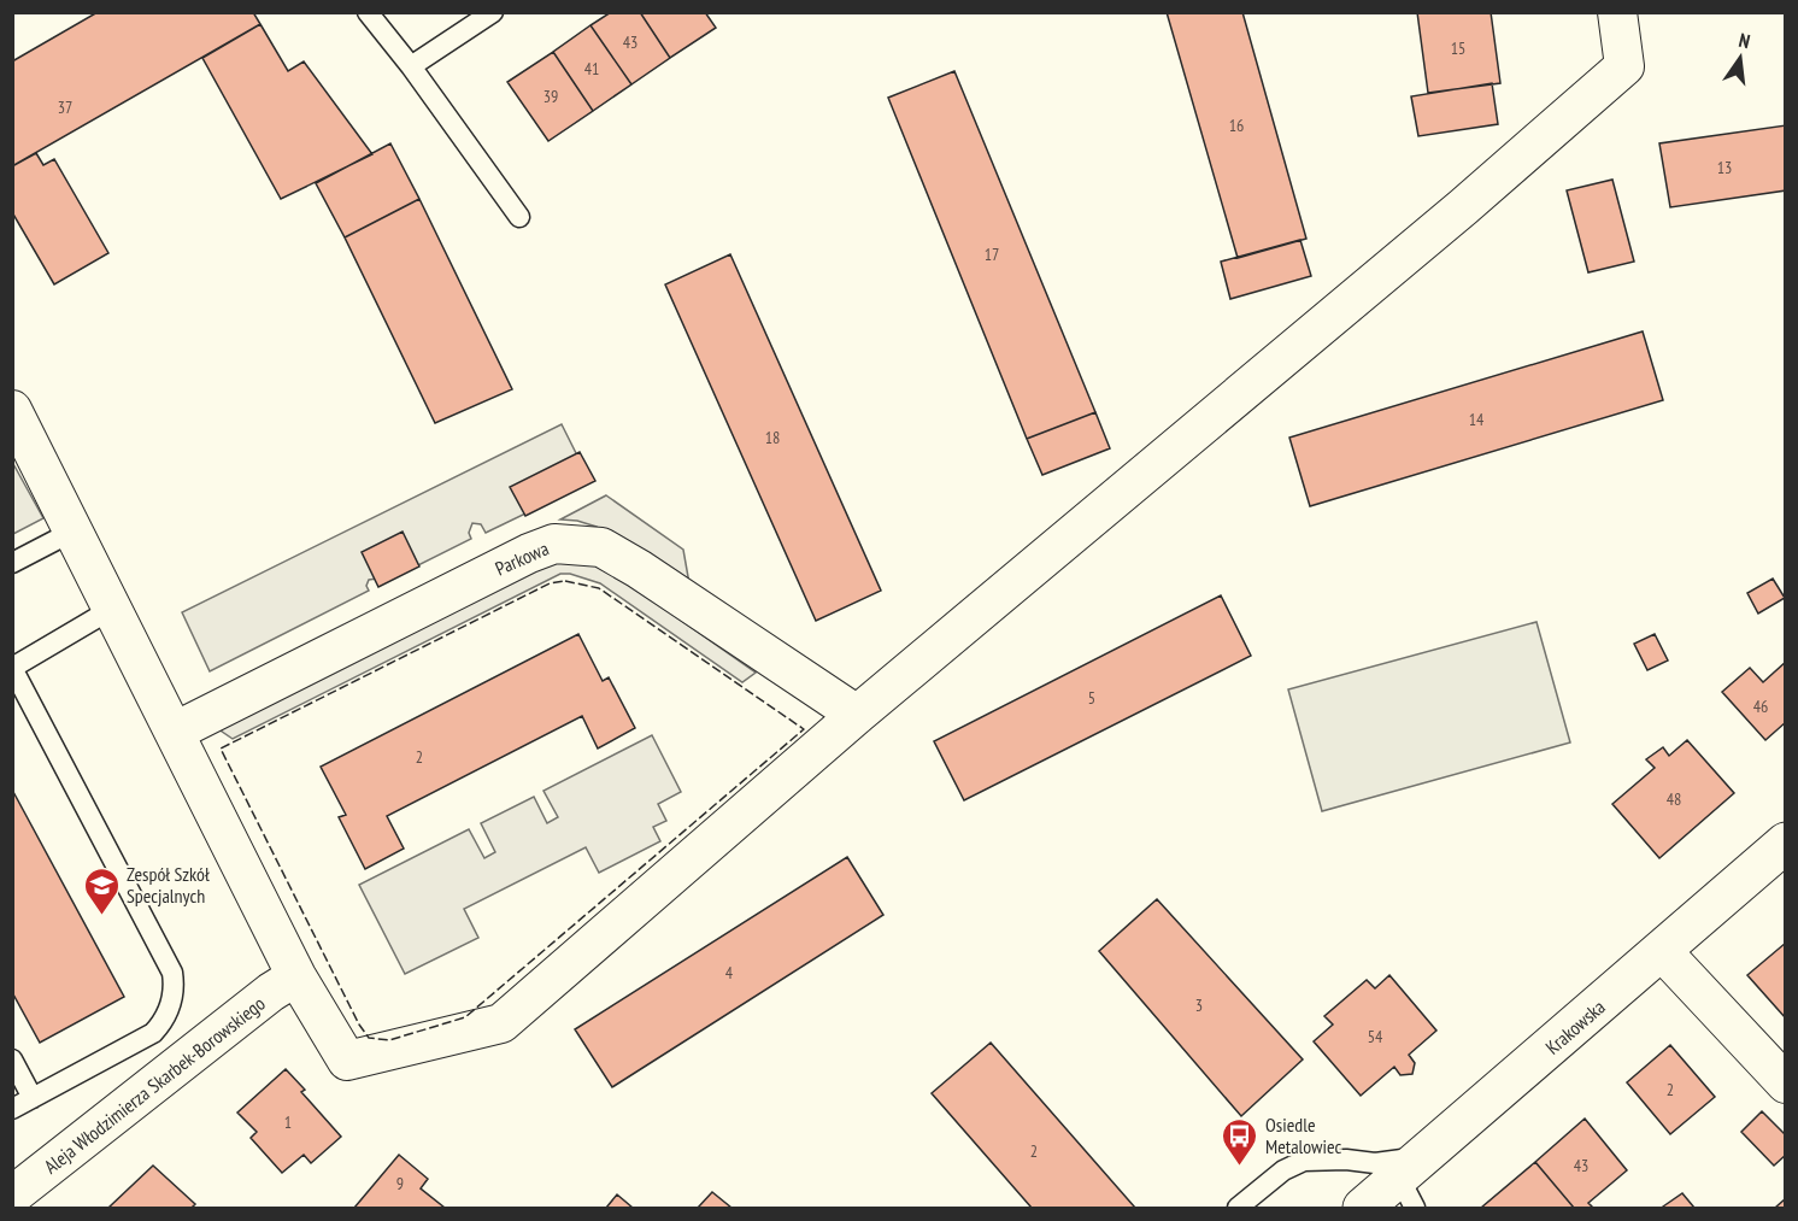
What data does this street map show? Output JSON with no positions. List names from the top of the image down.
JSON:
{
  "streets": {
    "street": ["Parkowa", "Krakowska", "Aleja Włodzimierza Skarbek-Borowskiego"]
  },
  "places": {
    "school or university": ["Zespół Szkół Specjalnych"],
    "bus stop": ["Osiedle Metalowiec"]
  },
  "house_numbers": [
    "43",
    "15",
    "41",
    "39",
    "37",
    "16",
    "13",
    "17",
    "14",
    "18",
    "5",
    "46",
    "2",
    "48",
    "4",
    "3",
    "54",
    "2",
    "1",
    "2",
    "43",
    "9"
  ],
  "north": "top"
}
